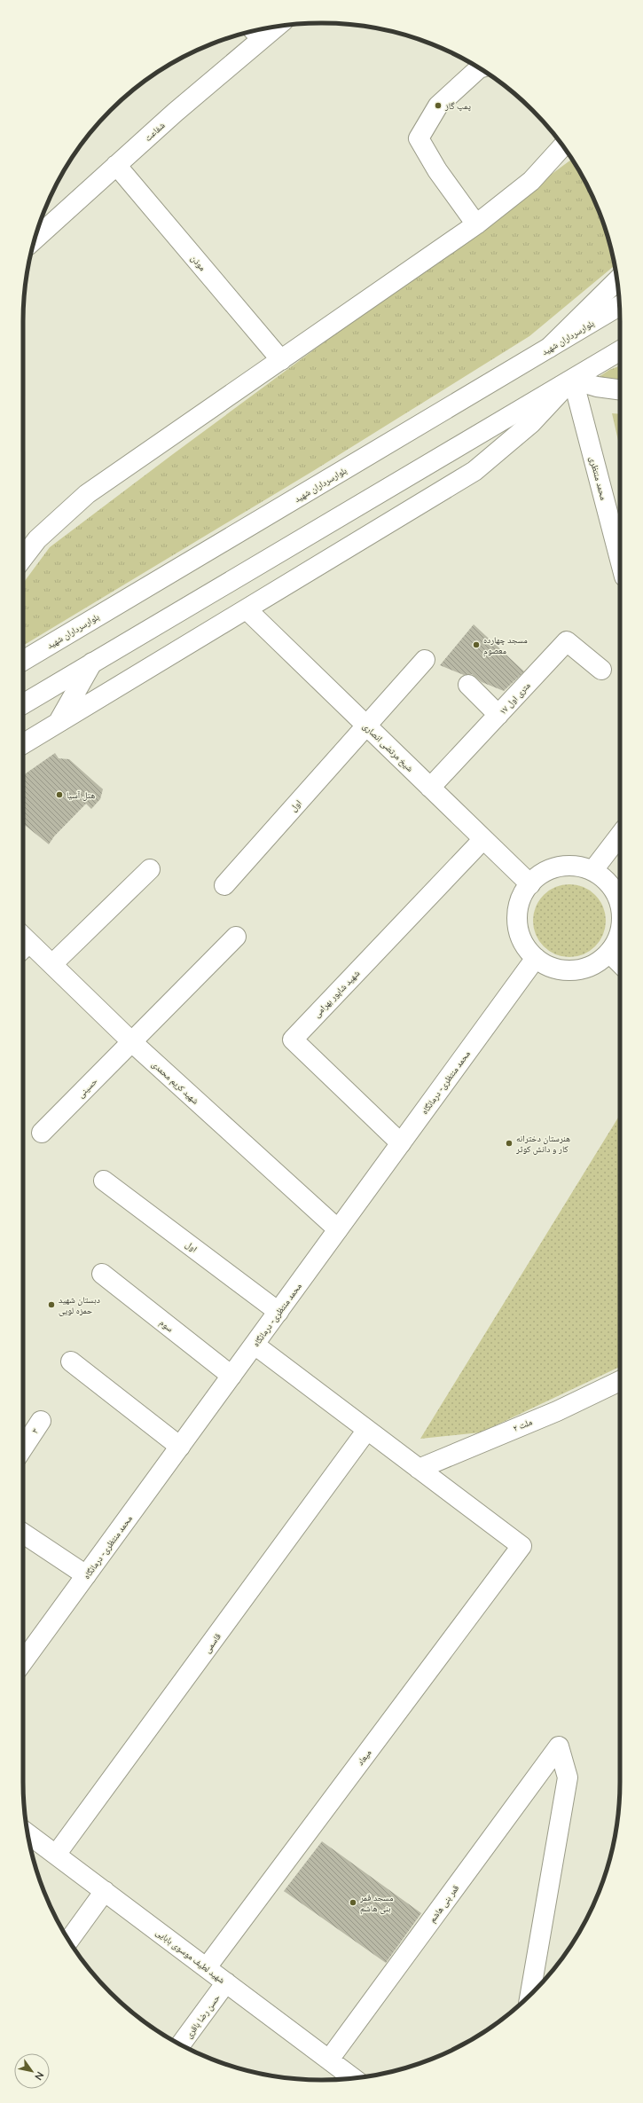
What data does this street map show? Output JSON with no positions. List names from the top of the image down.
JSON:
{
  "streets": {
    "main road": [
      "شفاعت",
      "موذن",
      "بلوارسرداران شهید",
      "محمد منتظری",
      "۱۷ متری اول",
      "شیخ مرتضی انصاری",
      "اول",
      "شهید شاپور بهرامی",
      "شهید کریم محمدی",
      "محمد منتظری- درمانگاه",
      "حسینی",
      "سوم",
      "ملت ۲",
      "۳",
      "قاسمی",
      "میعاد",
      "قمر بنی هاشم",
      "شهید لطیف موسوی بابایی",
      "حسن رضا باقری"
    ]
  },
  "crossings": [
    ["شفاعت", "موذن"],
    ["۱۷ متری اول", "شیخ مرتضی انصاری"],
    ["شیخ مرتضی انصاری", "اول"],
    ["شیخ مرتضی انصاری", "شهید شاپور بهرامی"],
    ["اول", "محمد منتظری- درمانگاه"],
    ["شهید شاپور بهرامی", "محمد منتظری- درمانگاه"],
    ["شهید کریم محمدی", "محمد منتظری- درمانگاه"],
    ["شهید کریم محمدی", "حسینی"],
    ["محمد منتظری- درمانگاه", "سوم"],
    ["ملت ۲", "میعاد"],
    ["قاسمی", "شهید لطیف موسوی بابایی"],
    ["میعاد", "شهید لطیف موسوی بابایی"],
    ["قمر بنی هاشم", "شهید لطیف موسوی بابایی"],
    ["شهید لطیف موسوی بابایی", "حسن رضا باقری"]
  ],
  "places": [
    "پمپ گاز",
    "مسجد چهارده معصوم",
    "هتل آسیا",
    "هنرستان دخترانه کار و دانش کوثر",
    "دبستان شهید حمزه لویی",
    "مسجد قمر بنی هاشم"
  ],
  "north": "bottom right"
}
